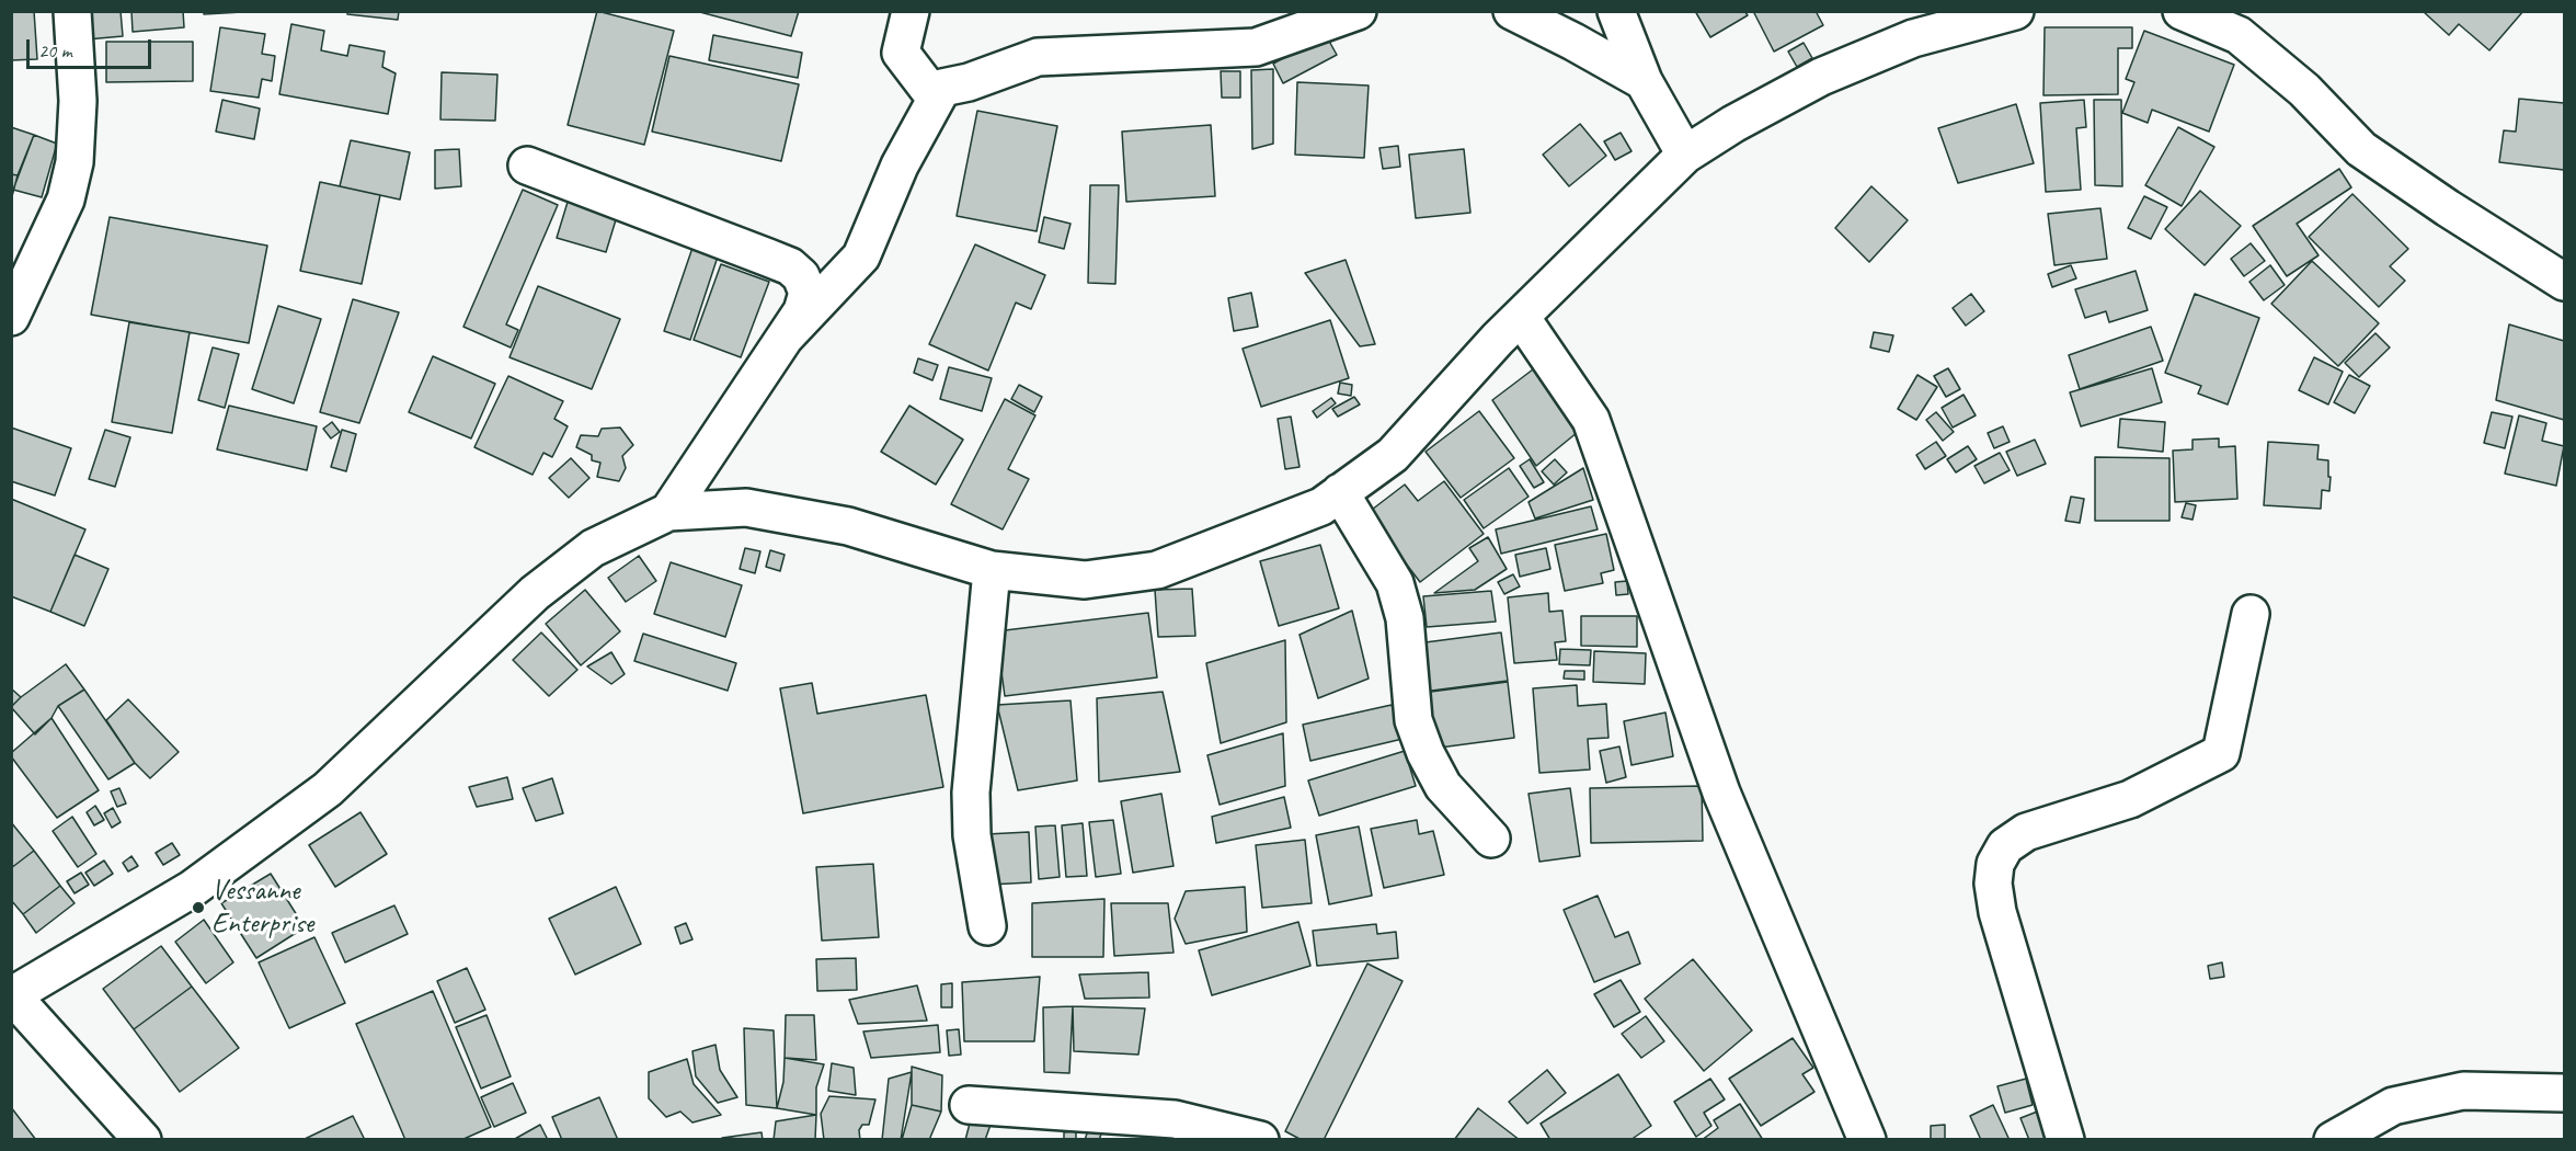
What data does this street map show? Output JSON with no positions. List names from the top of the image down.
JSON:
{
  "places": ["Vessanne Enterprise"],
  "scale_bar": "20 m"
}
